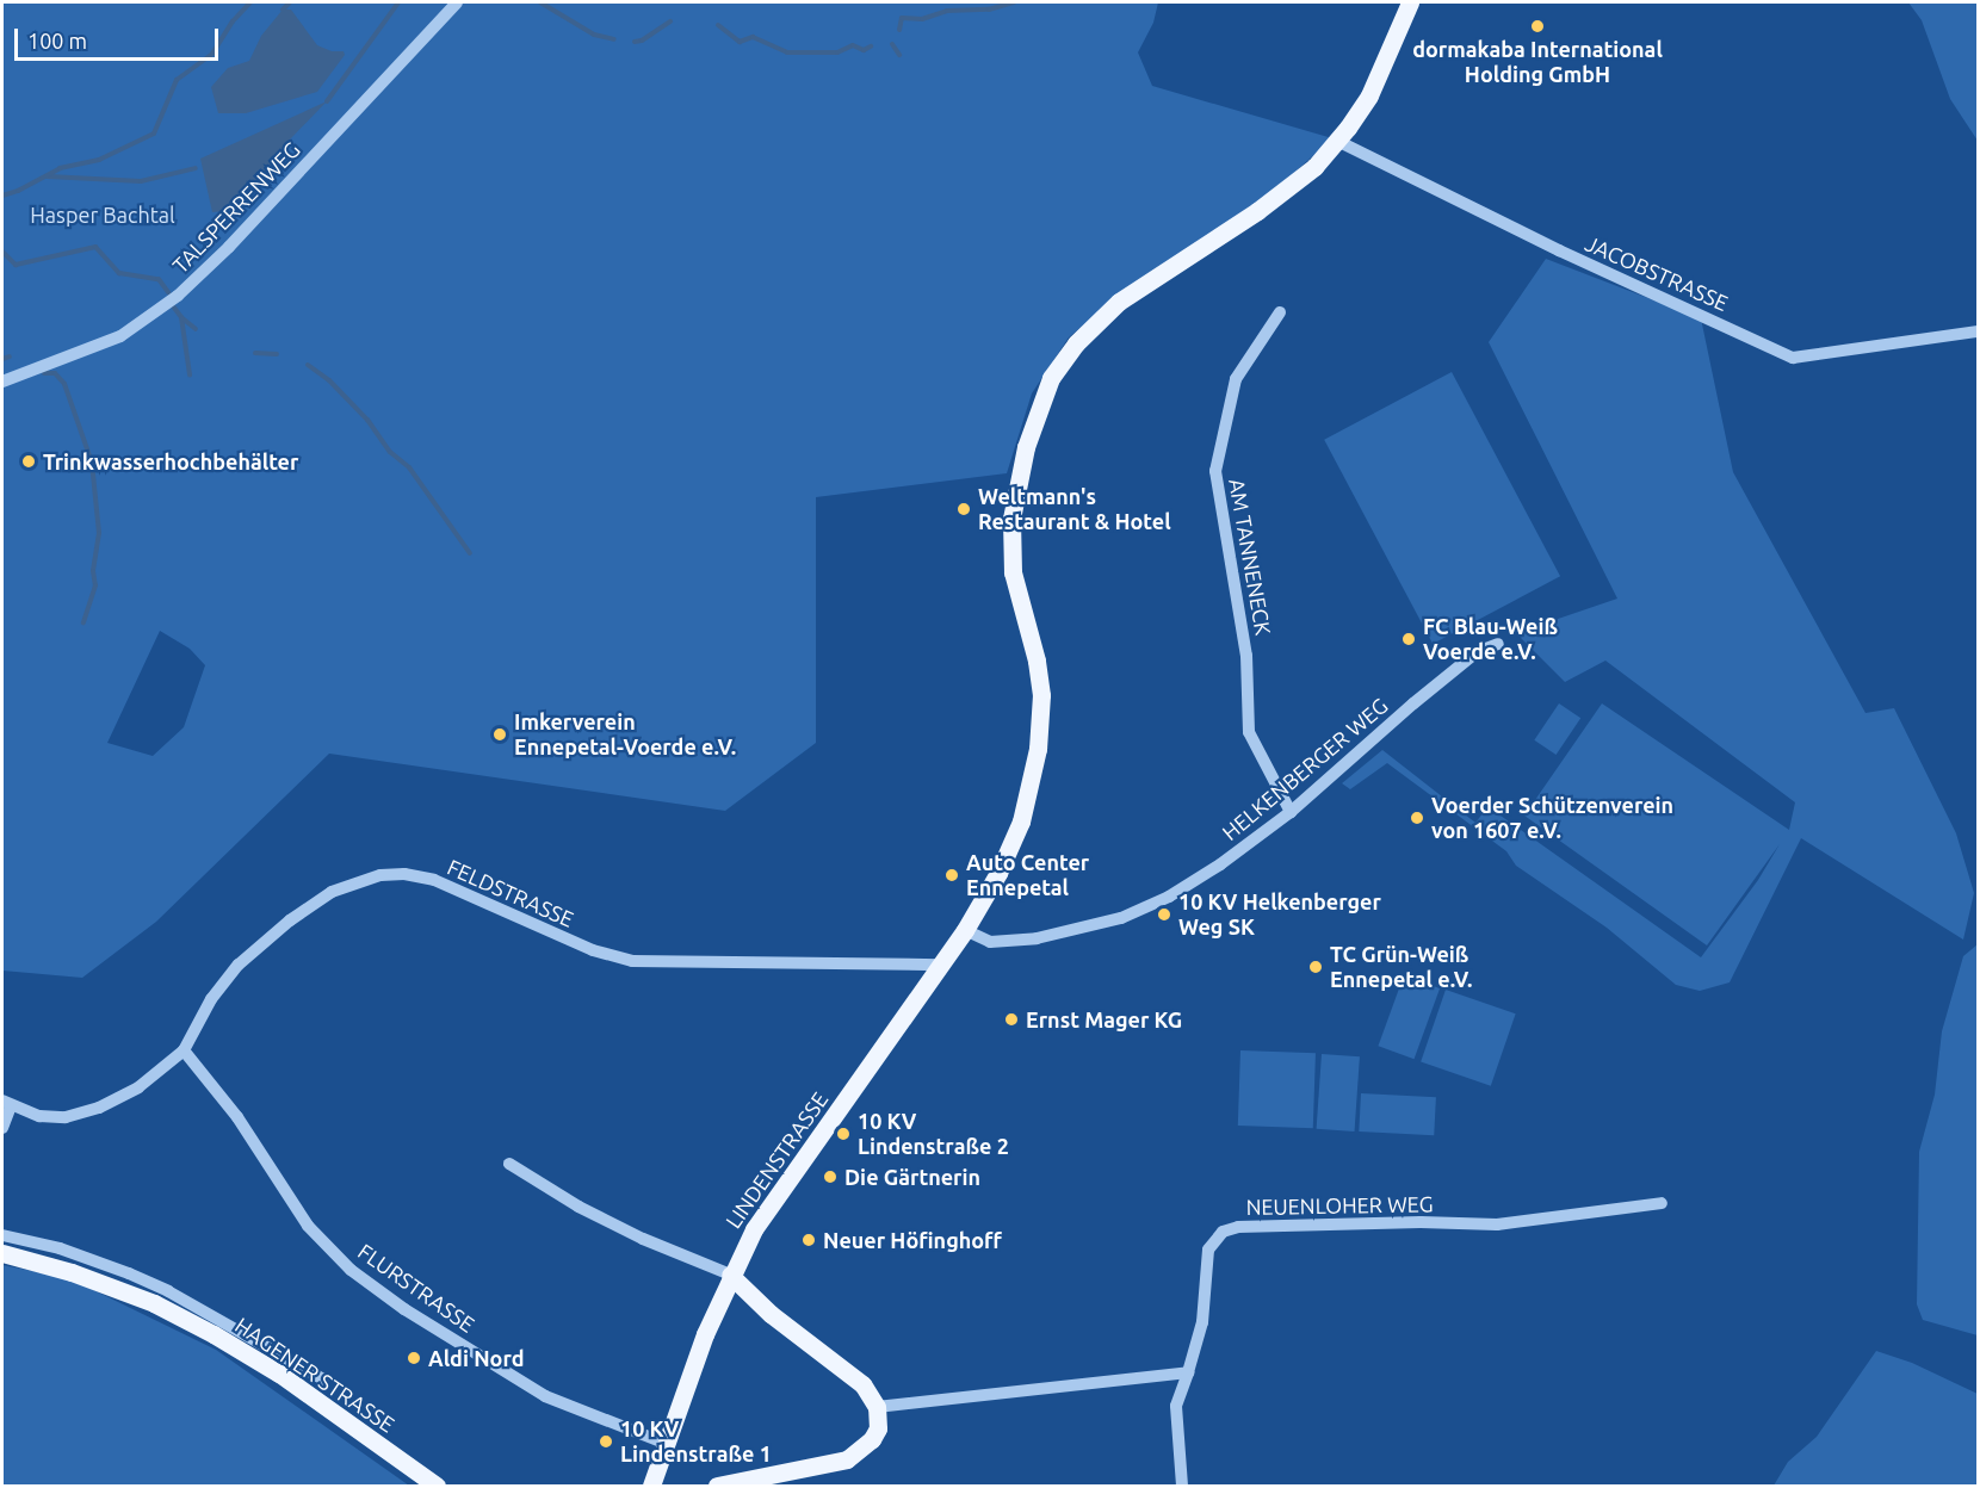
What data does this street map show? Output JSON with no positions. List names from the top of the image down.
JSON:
{
  "streets": {
    "main road": ["LINDENSTRASSE", "HAGENER STRASSE"],
    "street": [
      "TALSPERRENWEG",
      "JACOBSTRASSE",
      "AM TANNENECK",
      "HELKENBERGER WEG",
      "FELDSTRASSE",
      "NEUENLOHER WEG",
      "FLURSTRASSE"
    ]
  },
  "crossings": [
    ["JACOBSTRASSE", "LINDENSTRASSE"],
    ["AM TANNENECK", "HELKENBERGER WEG"],
    ["HELKENBERGER WEG", "LINDENSTRASSE"],
    ["FELDSTRASSE", "LINDENSTRASSE"],
    ["FELDSTRASSE", "FLURSTRASSE"],
    ["LINDENSTRASSE", "FLURSTRASSE"]
  ],
  "parks": ["Hasper Bachtal"],
  "places": [
    "dormakaba International Holding GmbH",
    "Trinkwasserhochbehälter",
    "Weltmann's Restaurant & Hotel",
    "FC Blau-Weiß Voerde e.V.",
    "Imkerverein Ennepetal-Voerde e.V.",
    "Voerder Schützenverein von 1607 e.V.",
    "Auto Center Ennepetal",
    "10 KV Helkenberger Weg SK",
    "TC Grün-Weiß Ennepetal e.V.",
    "Ernst Mager KG",
    "10 KV Lindenstraße 2",
    "Die Gärtnerin",
    "Neuer Höfinghoff",
    "Aldi Nord",
    "10 KV Lindenstraße 1"
  ],
  "scale_bar": "100 m"
}
